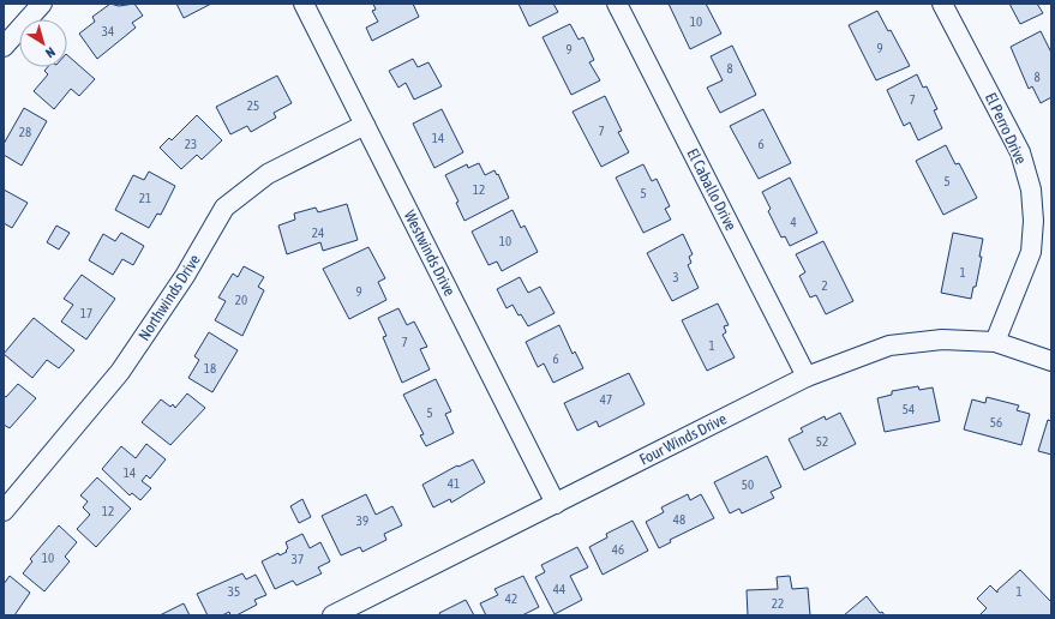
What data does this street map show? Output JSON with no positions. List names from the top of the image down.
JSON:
{
  "streets": {
    "street": [
      "El Perro Drive",
      "El Caballo Drive",
      "Westwinds Drive",
      "Northwinds Drive",
      "Four Winds Drive"
    ]
  },
  "crossings": [
    ["El Perro Drive", "Four Winds Drive"],
    ["El Caballo Drive", "Four Winds Drive"],
    ["Westwinds Drive", "Northwinds Drive"],
    ["Westwinds Drive", "Four Winds Drive"]
  ],
  "house_numbers": [
    "10",
    "34",
    "9",
    "9",
    "8",
    "8",
    "7",
    "25",
    "7",
    "28",
    "14",
    "23",
    "6",
    "5",
    "12",
    "5",
    "21",
    "4",
    "24",
    "10",
    "1",
    "3",
    "2",
    "9",
    "20",
    "17",
    "7",
    "1",
    "6",
    "18",
    "47",
    "54",
    "5",
    "56",
    "52",
    "14",
    "41",
    "50",
    "12",
    "48",
    "39",
    "46",
    "10",
    "37",
    "44",
    "35",
    "1",
    "42",
    "22"
  ],
  "north": "bottom right"
}
